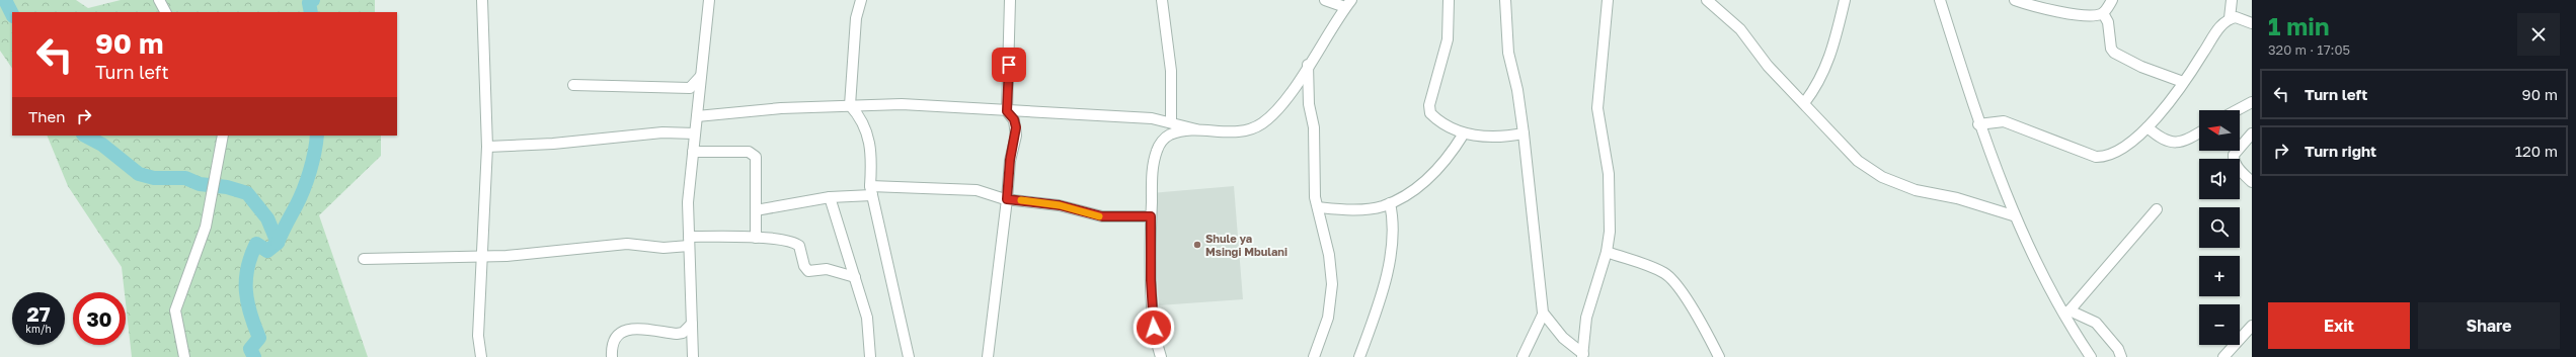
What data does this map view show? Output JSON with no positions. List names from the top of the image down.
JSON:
{
  "places": ["Shule ya Msingi Mbulani"],
  "north": "left",
  "page": {
    "heading": ["1 min", "320 m · 17:05"],
    "turn": ["90 m", "Turn left"],
    "list": [
      {
        "name": "Turn left",
        "value": "90 m"
      },
      {
        "name": "Turn right",
        "value": "120 m"
      }
    ],
    "then": "Then",
    "map_buttons": ["+", "−"],
    "speed": "27 km/h",
    "limit": "30",
    "buttons": ["Exit", "Share"]
  }
}
